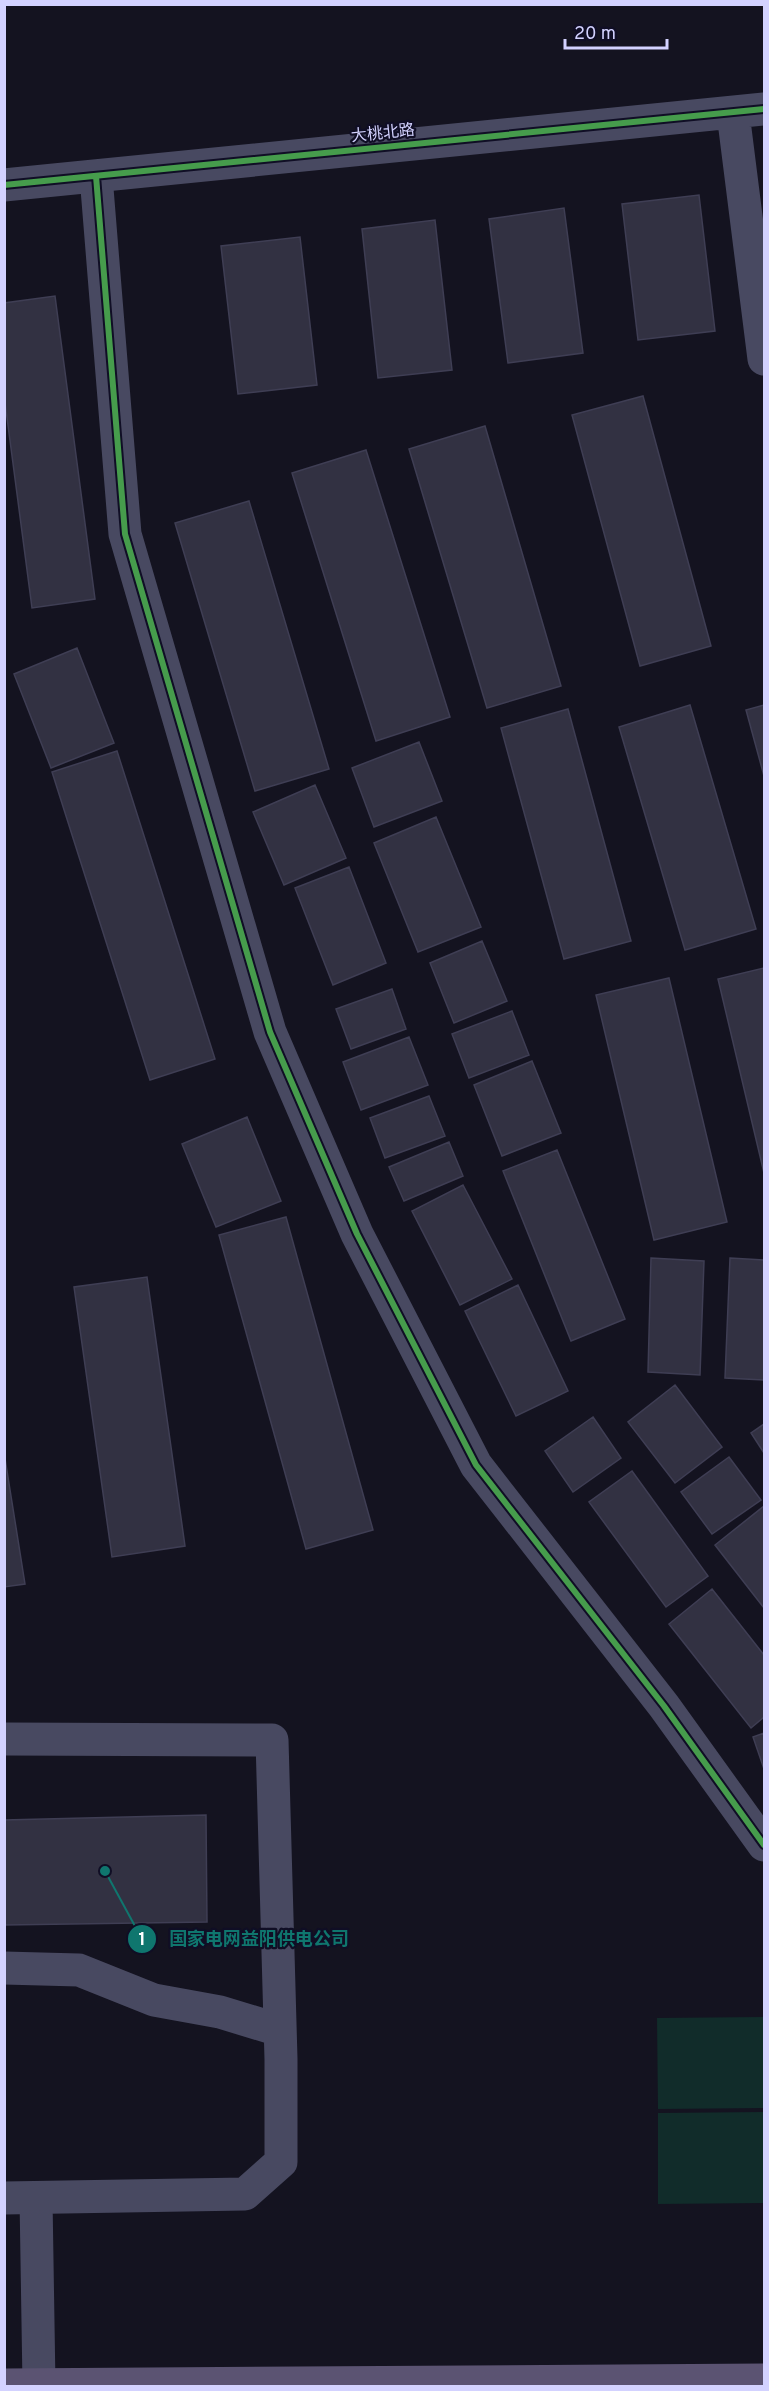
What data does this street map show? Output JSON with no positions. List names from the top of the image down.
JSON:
{
  "streets": {
    "street": ["大桃北路"]
  },
  "places": ["国家电网益阳供电公司"],
  "scale_bar": "20 m"
}
